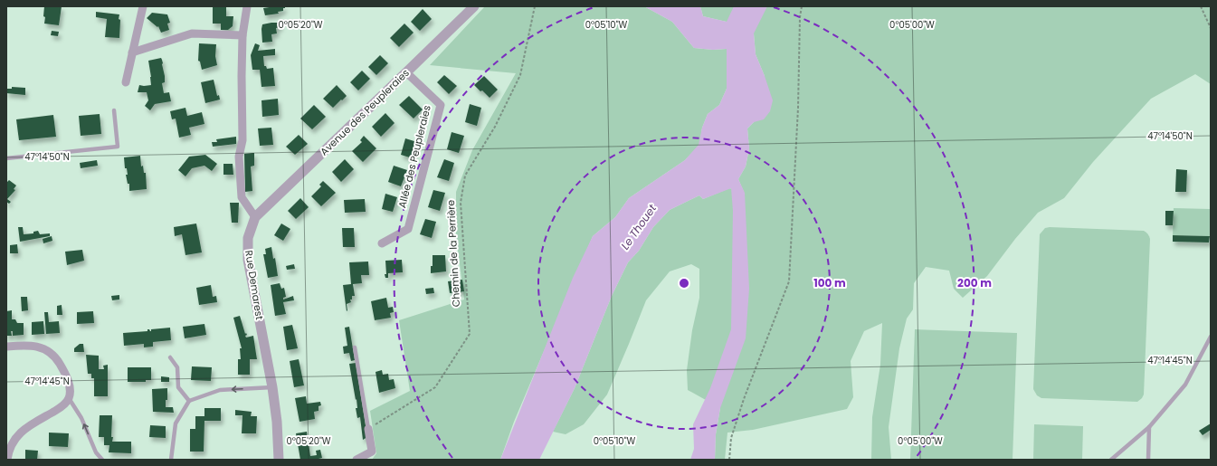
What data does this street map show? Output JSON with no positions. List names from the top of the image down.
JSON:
{
  "streets": {
    "street": ["Avenue des Peupleraies", "Allée des Peupleraies", "Rue Demarest"],
    "path": ["Chemin de la Perrière"]
  },
  "crossings": [
    ["Avenue des Peupleraies", "Allée des Peupleraies"],
    ["Avenue des Peupleraies", "Rue Demarest"]
  ],
  "water": ["Le Thouet"],
  "coordinates": [
    "0°05'20\"W",
    "0°05'10\"W",
    "0°05'00\"W",
    "47°14'50\"N",
    "47°14'45\"N"
  ],
  "rings": ["100 m", "200 m"]
}
